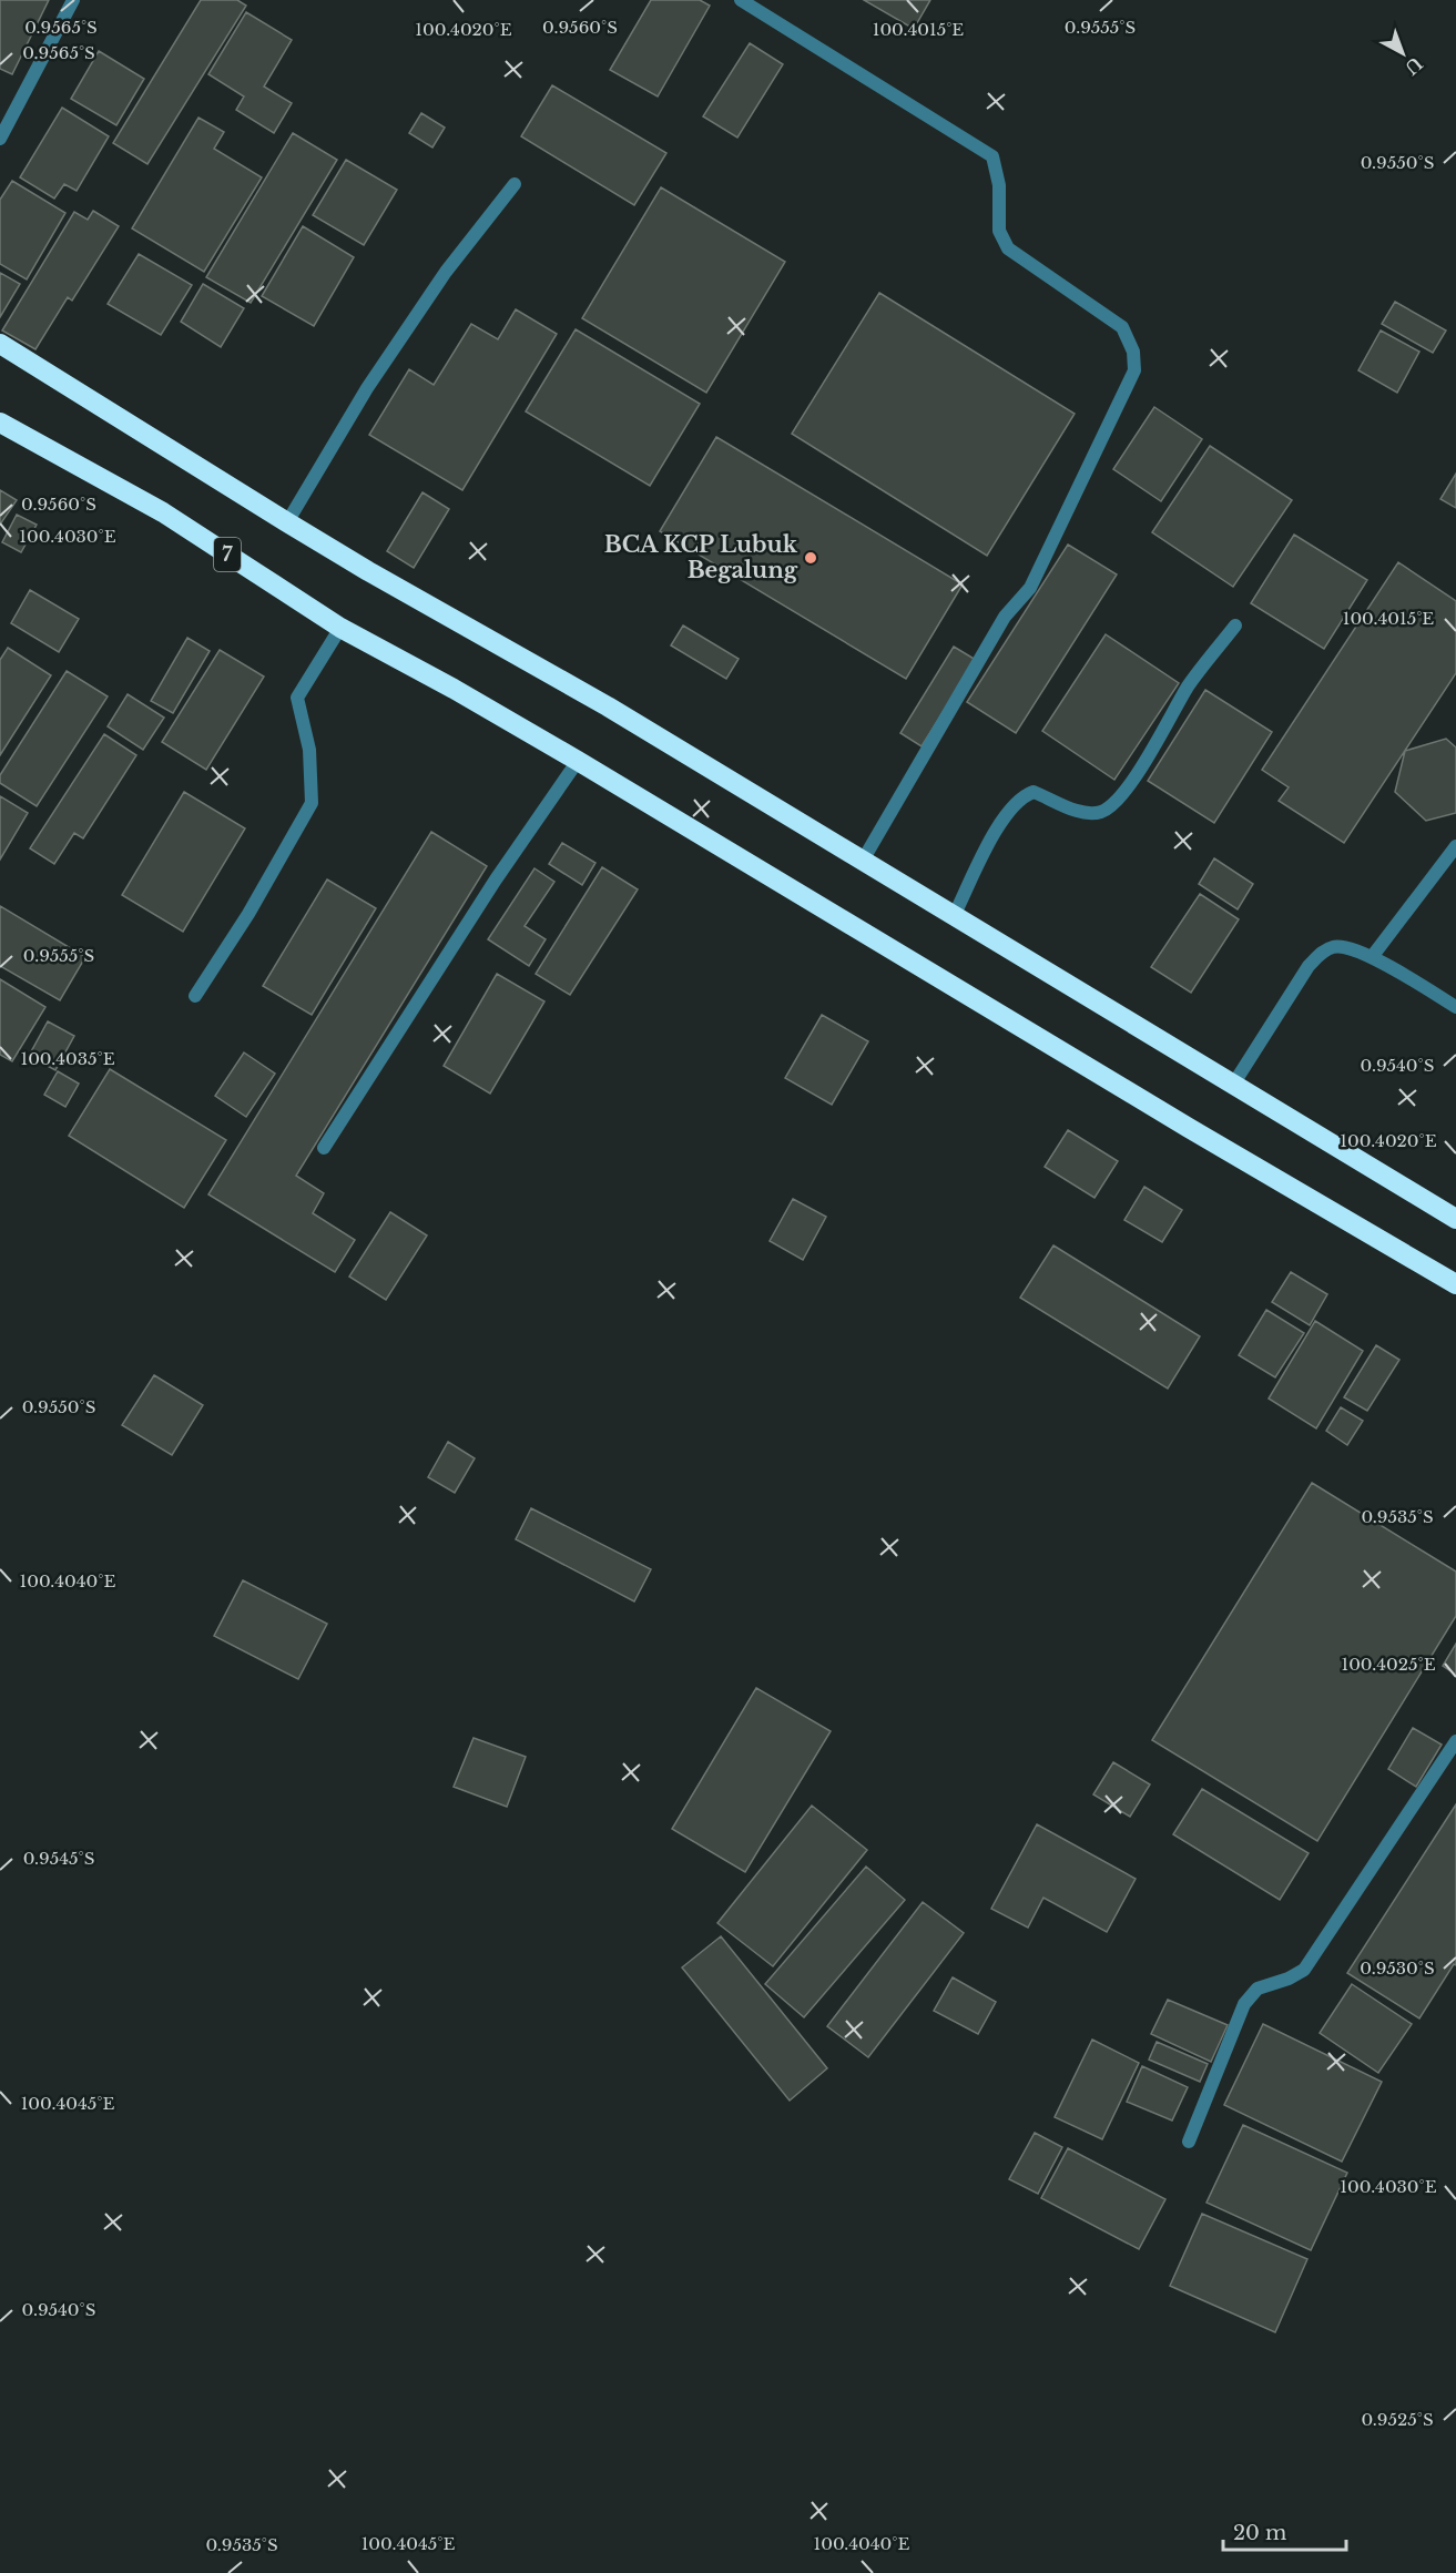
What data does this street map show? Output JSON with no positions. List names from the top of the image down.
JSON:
{
  "streets": {
    "highway": ["7"]
  },
  "places": ["BCA KCP Lubuk Begalung"],
  "scale_bar": "20 m",
  "north": "bottom right",
  "coordinates": [
    "0.9565°S",
    "0.9560°S",
    "0.9555°S",
    "100.4020°E",
    "100.4015°E",
    "0.9550°S",
    "100.4030°E",
    "100.4035°E",
    "0.9540°S",
    "0.9535°S",
    "100.4040°E",
    "100.4025°E",
    "0.9545°S",
    "0.9530°S",
    "100.4045°E",
    "0.9525°S"
  ]
}
